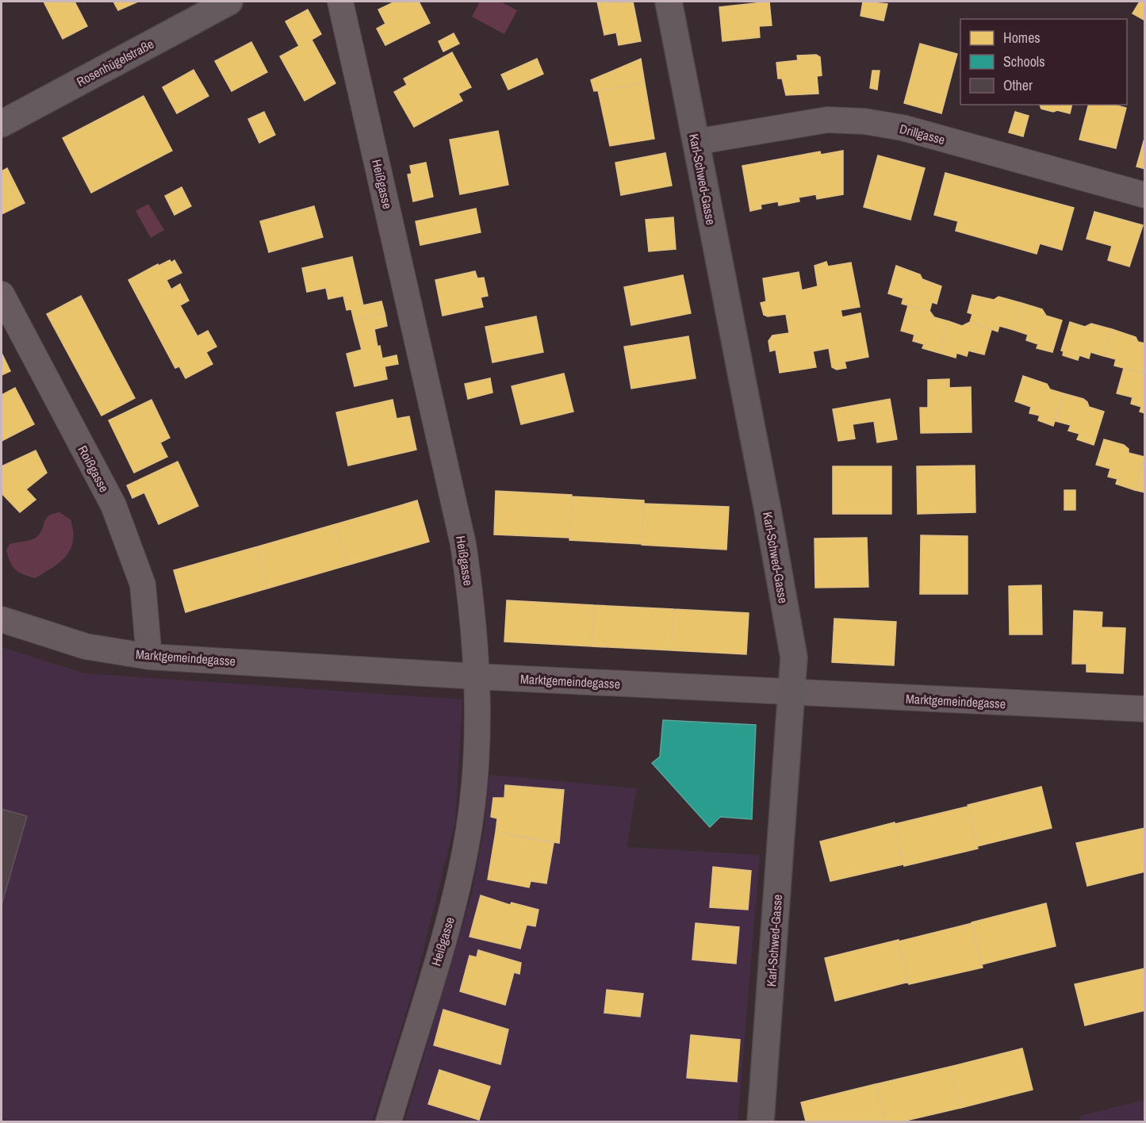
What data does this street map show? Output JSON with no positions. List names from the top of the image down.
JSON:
{
  "streets": {
    "street": [
      "Rosenhügelstraße",
      "Drillgasse",
      "Karl-Schwed-Gasse",
      "Heißgasse",
      "Roißgasse",
      "Marktgemeindegasse"
    ]
  },
  "crossings": [
    ["Drillgasse", "Karl-Schwed-Gasse"],
    ["Karl-Schwed-Gasse", "Marktgemeindegasse"],
    ["Heißgasse", "Marktgemeindegasse"],
    ["Roißgasse", "Marktgemeindegasse"]
  ],
  "legend": ["Homes", "Schools", "Other"]
}
